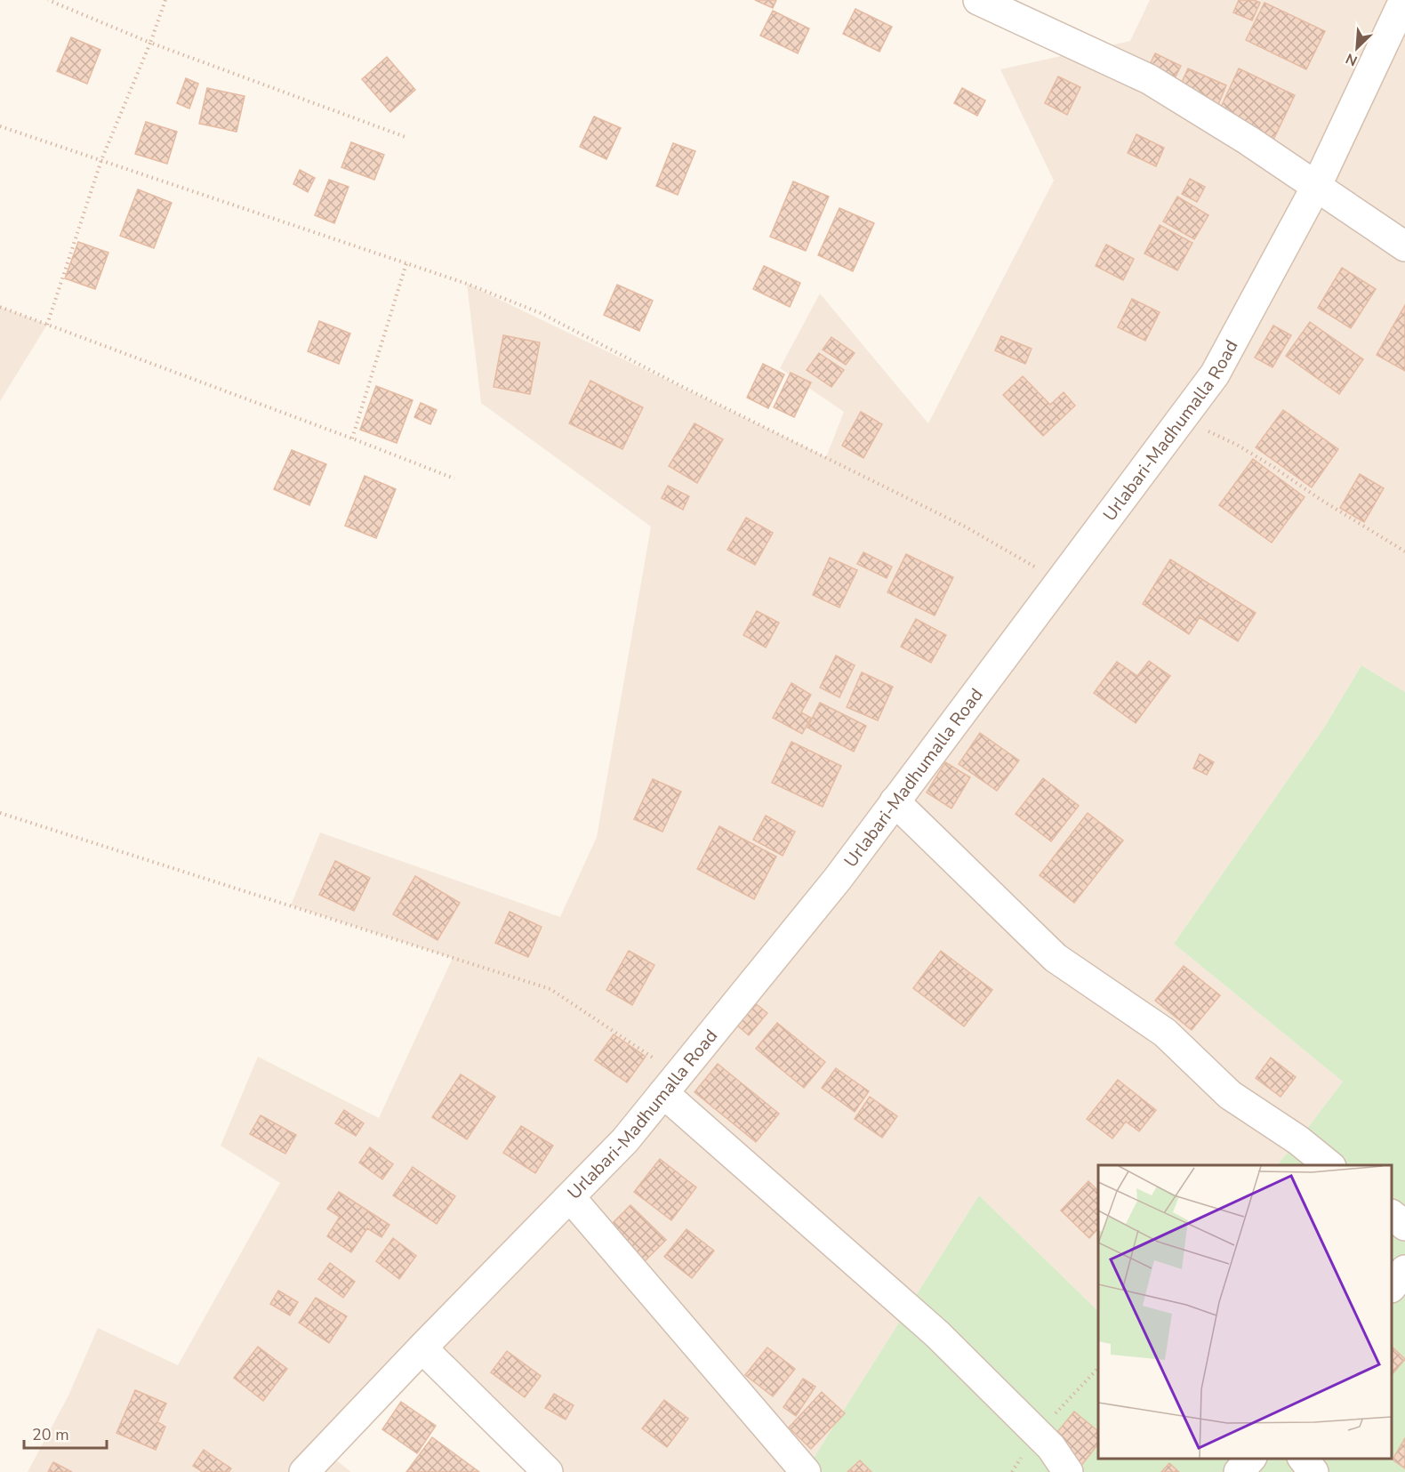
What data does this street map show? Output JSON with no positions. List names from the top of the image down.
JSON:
{
  "streets": {
    "street": ["Urlabari-Madhumalla Road"]
  },
  "scale_bar": "20 m",
  "north": "bottom left"
}
